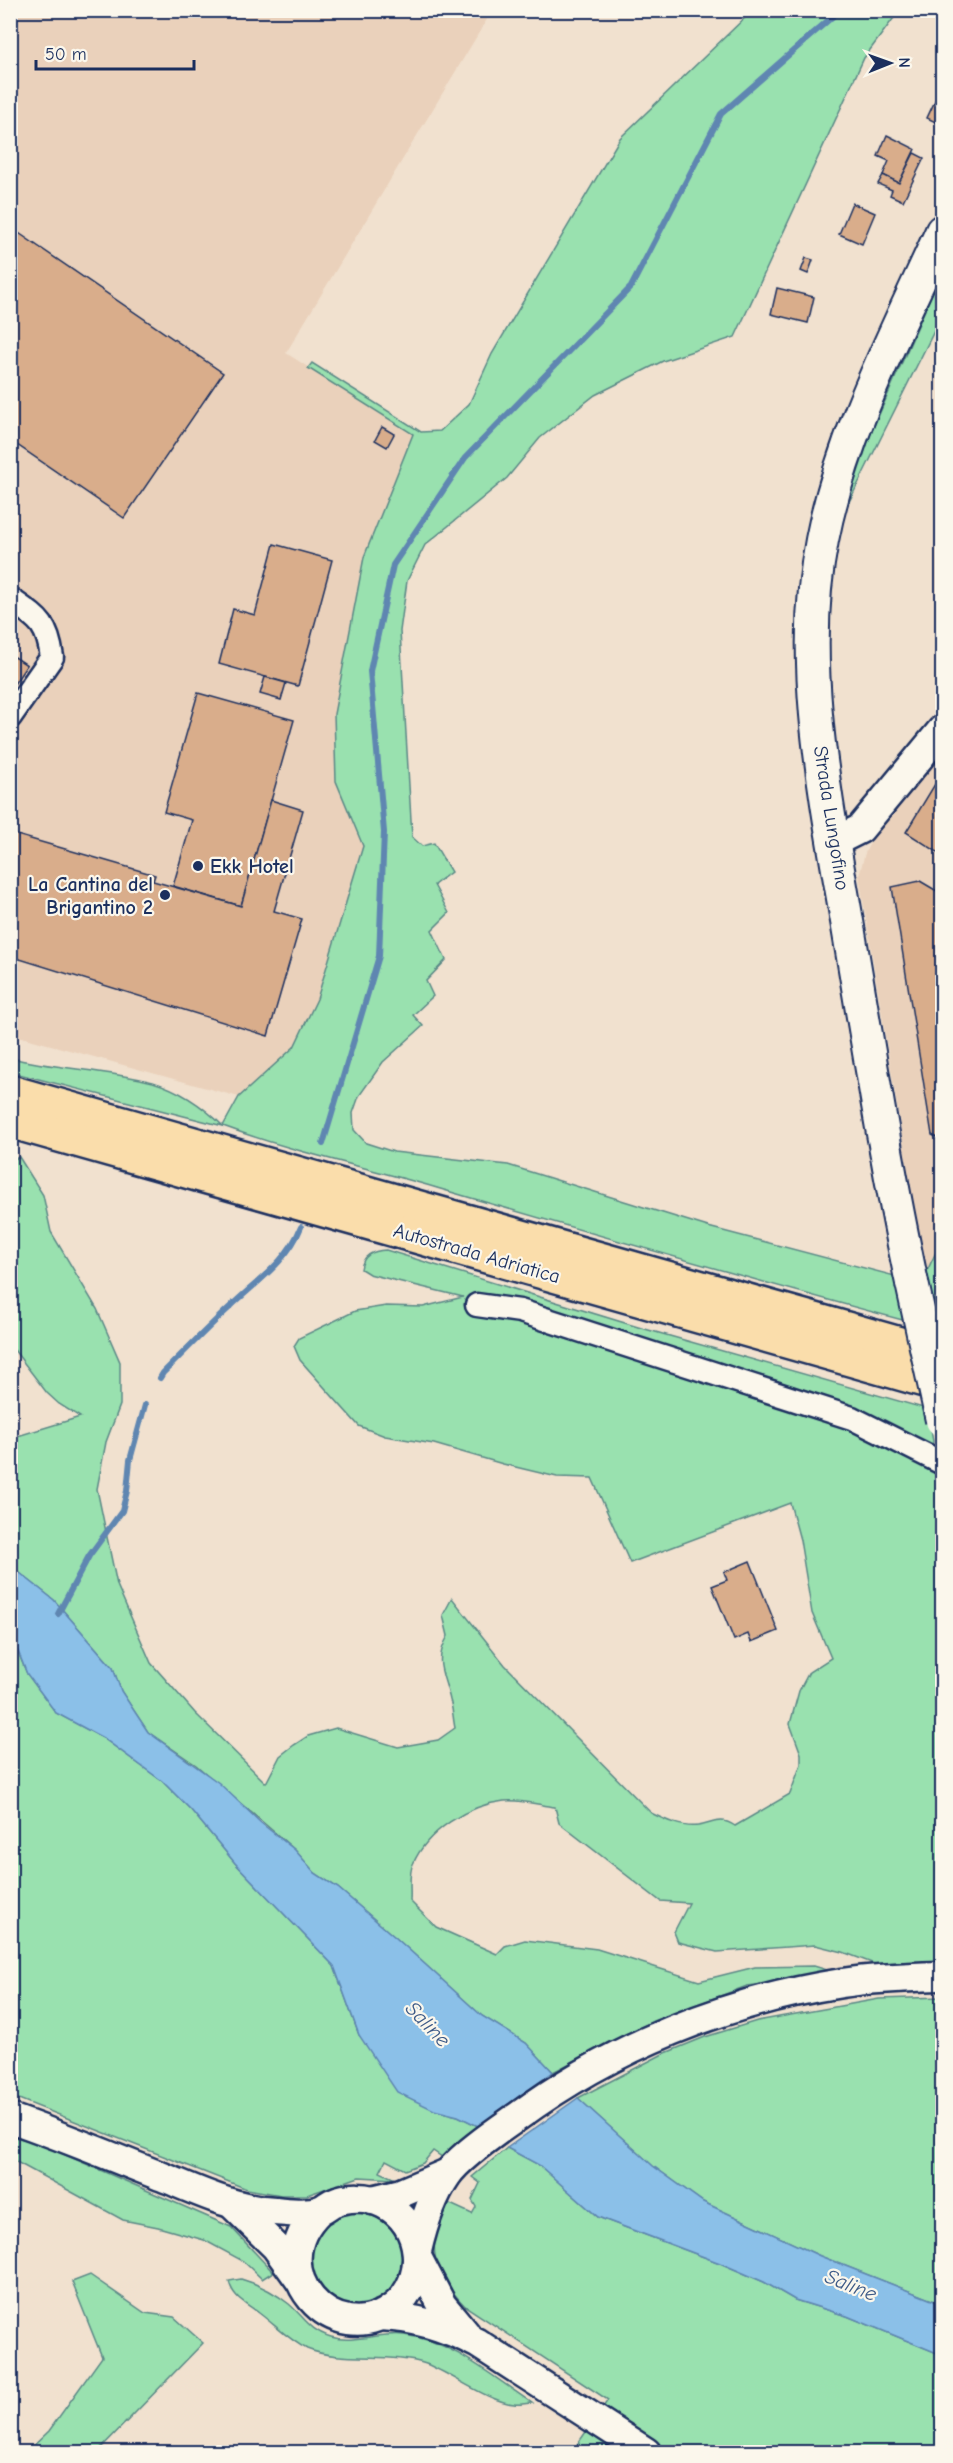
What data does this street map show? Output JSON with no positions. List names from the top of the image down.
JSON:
{
  "streets": {
    "highway": ["Autostrada Adriatica"],
    "main road": ["Strada Lungofino"]
  },
  "water": ["Saline"],
  "places": ["Ekk Hotel", "La Cantina del Brigantino 2"],
  "scale_bar": "50 m",
  "north": "right"
}
